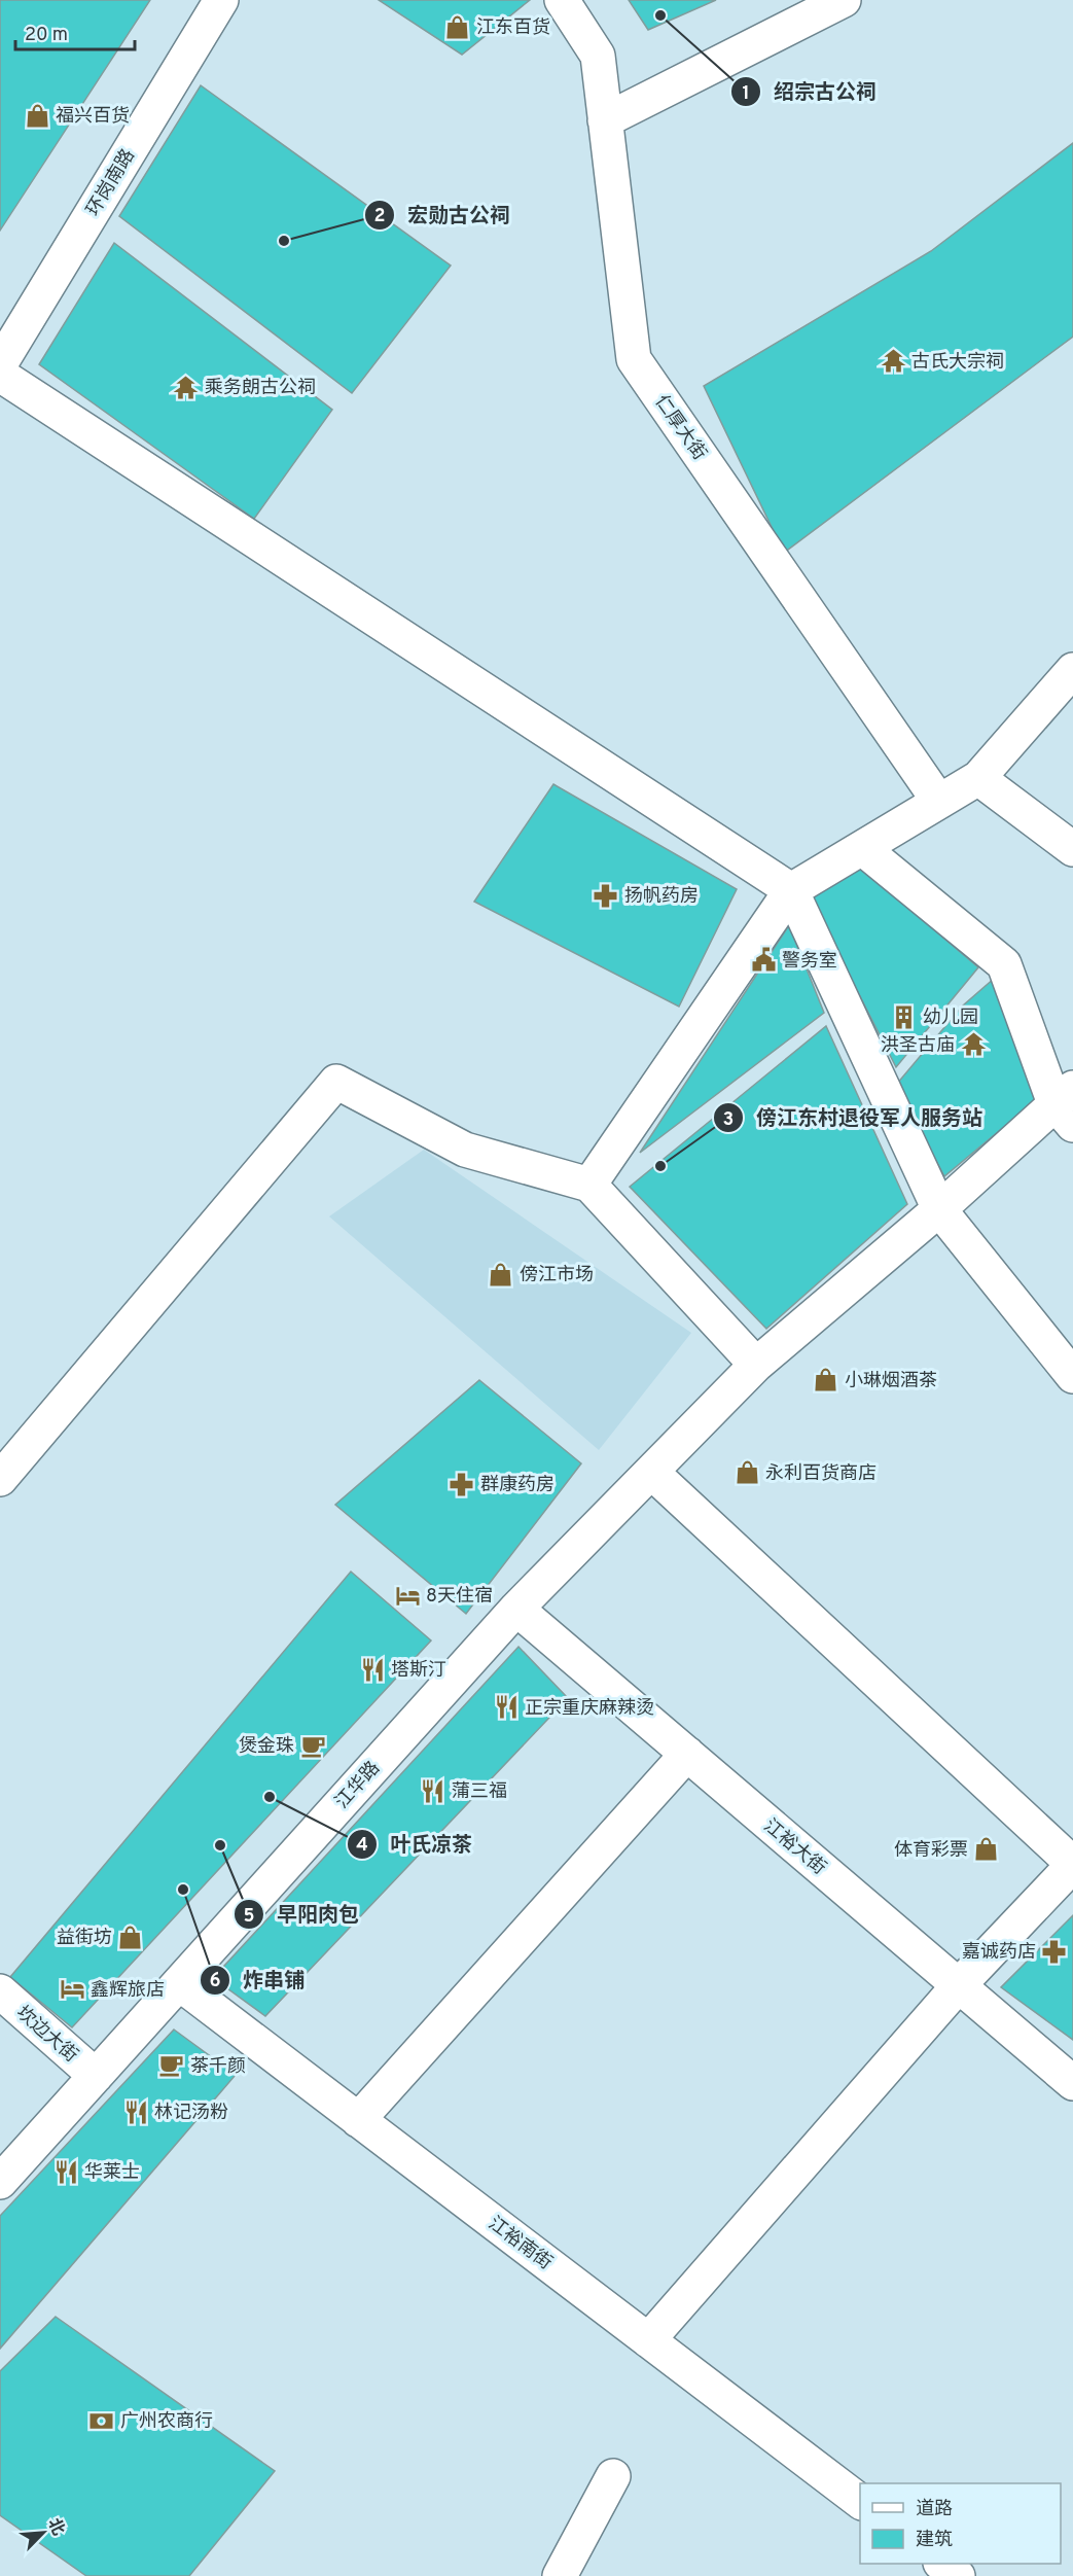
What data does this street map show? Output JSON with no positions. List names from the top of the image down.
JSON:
{
  "streets": {
    "street": [
      "环岗南路",
      "仁厚大街",
      "江华路",
      "江裕大街",
      "坎边大街",
      "江裕南街"
    ]
  },
  "crossings": [
    ["江华路", "江裕大街"],
    ["江华路", "坎边大街"],
    ["江华路", "江裕南街"]
  ],
  "places": {
    "other": [
      "绍宗古公祠",
      "宏勋古公祠",
      "傍江东村退役军人服务站",
      "叶氏凉茶",
      "早阳肉包",
      "炸串铺"
    ],
    "shop": [
      "江东百货",
      "福兴百货",
      "傍江市场",
      "小琳烟酒茶",
      "永利百货商店",
      "体育彩票",
      "益街坊"
    ],
    "temple": ["古氏大宗祠", "乘务朗古公祠", "洪圣古庙"],
    "pharmacy": ["扬帆药房", "群康药房", "嘉诚药店"],
    "public building": ["警务室"],
    "building": ["幼儿园"],
    "hotel": ["8天住宿", "鑫辉旅店"],
    "restaurant": [
      "塔斯汀",
      "正宗重庆麻辣烫",
      "蒲三福",
      "林记汤粉",
      "华莱士"
    ],
    "cafe": ["煲金珠", "茶千颜"],
    "bank": ["广州农商行"]
  },
  "legend": ["道路", "建筑"],
  "scale_bar": "20 m",
  "north": "top right"
}
